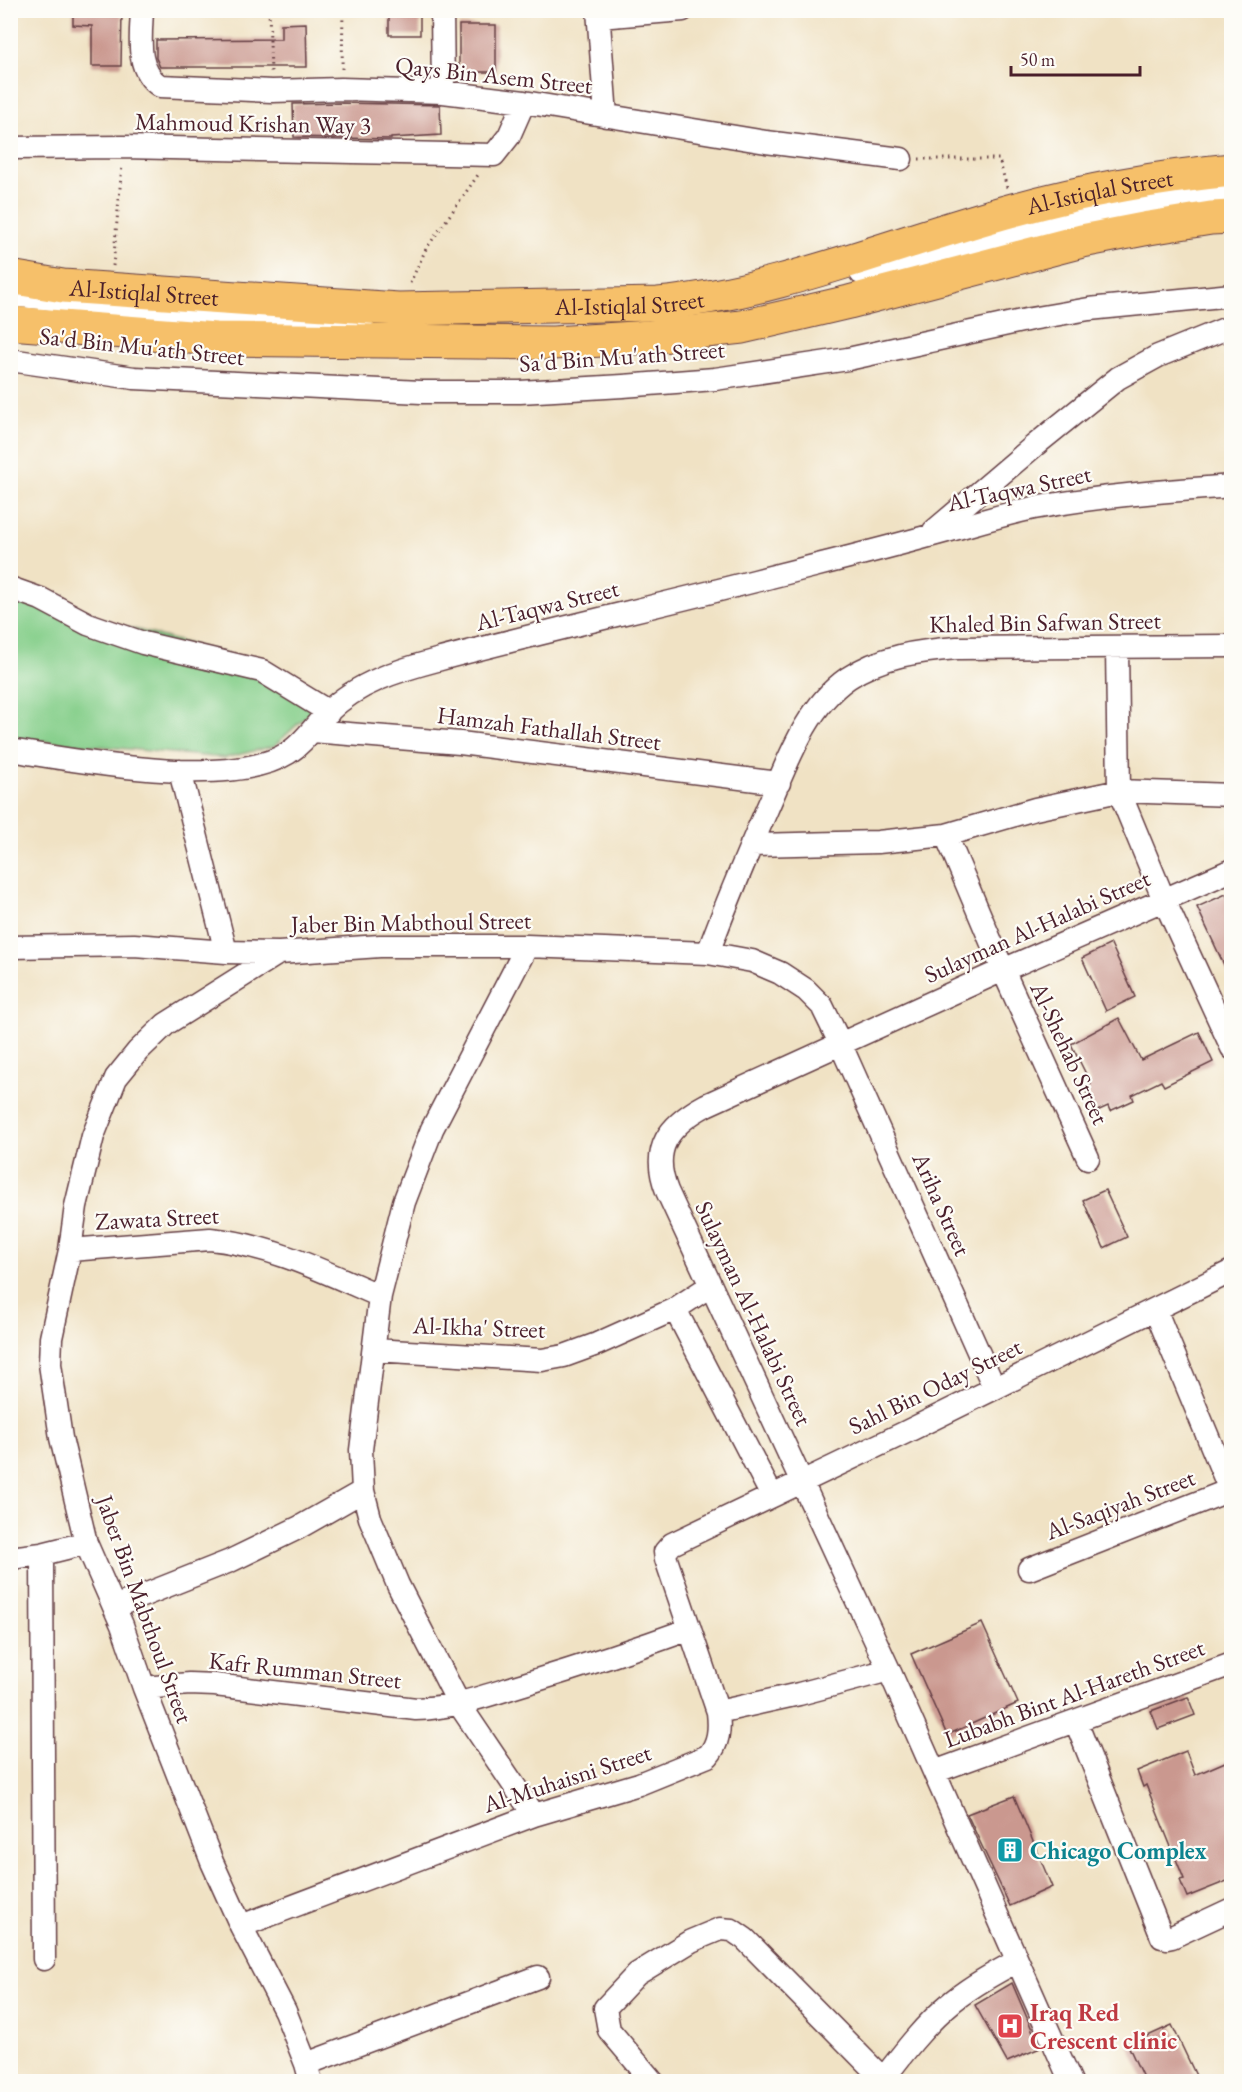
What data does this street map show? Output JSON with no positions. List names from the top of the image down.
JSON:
{
  "streets": {
    "highway": ["Al-Istiqlal Street"],
    "street": [
      "Qays Bin Asem Street",
      "Mahmoud Krishan Way 3",
      "Sa'd Bin Mu'ath Street",
      "Al-Taqwa Street",
      "Khaled Bin Safwan Street",
      "Hamzah Fathallah Street",
      "Jaber Bin Mabthoul Street",
      "Sulayman Al-Halabi Street",
      "Al-Shehab Street",
      "Ariha Street",
      "Zawata Street",
      "Al-Ikha' Street",
      "Sahl Bin Oday Street",
      "Al-Saqiyah Street",
      "Kafr Rumman Street",
      "Lubabh Bint Al-Hareth Street",
      "Al-Muhaisni Street"
    ]
  },
  "crossings": [
    ["Al-Taqwa Street", "Hamzah Fathallah Street"],
    ["Khaled Bin Safwan Street", "Hamzah Fathallah Street"],
    ["Khaled Bin Safwan Street", "Jaber Bin Mabthoul Street"],
    ["Jaber Bin Mabthoul Street", "Sulayman Al-Halabi Street"],
    ["Jaber Bin Mabthoul Street", "Ariha Street"],
    ["Jaber Bin Mabthoul Street", "Zawata Street"],
    ["Jaber Bin Mabthoul Street", "Kafr Rumman Street"],
    ["Jaber Bin Mabthoul Street", "Al-Muhaisni Street"],
    ["Sulayman Al-Halabi Street", "Al-Shehab Street"],
    ["Sulayman Al-Halabi Street", "Ariha Street"],
    ["Sulayman Al-Halabi Street", "Al-Ikha' Street"],
    ["Sulayman Al-Halabi Street", "Sahl Bin Oday Street"],
    ["Sulayman Al-Halabi Street", "Lubabh Bint Al-Hareth Street"],
    ["Ariha Street", "Sahl Bin Oday Street"],
    ["Sahl Bin Oday Street", "Al-Muhaisni Street"],
    ["Kafr Rumman Street", "Al-Muhaisni Street"]
  ],
  "places": {
    "building": ["Chicago Complex"],
    "hospital": ["Iraq Red Crescent clinic"]
  },
  "scale_bar": "50 m"
}
